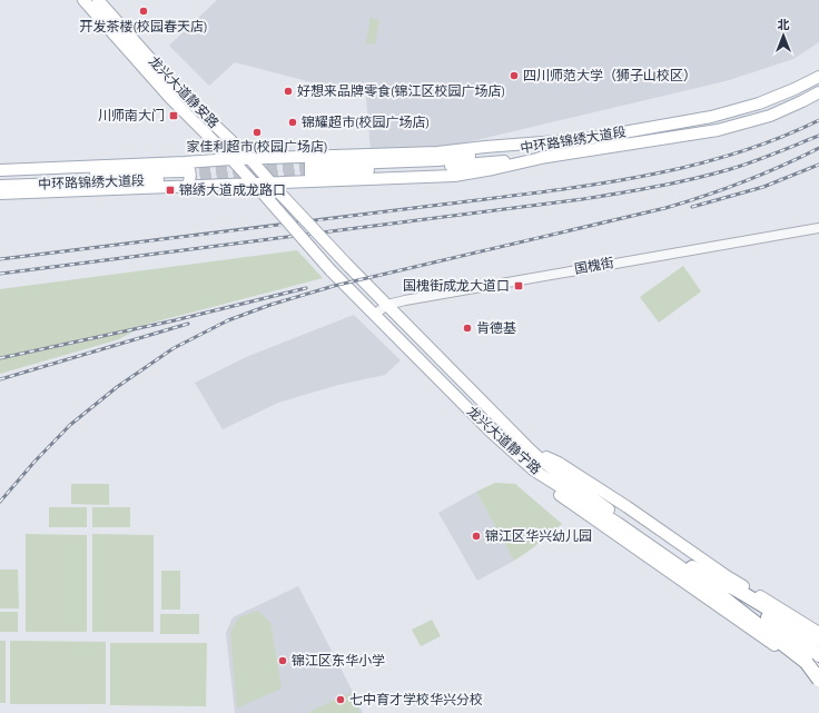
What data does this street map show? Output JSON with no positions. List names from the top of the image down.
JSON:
{
  "streets": {
    "main road": ["龙兴大道静安路", "中环路锦绣大道段", "龙兴大道静宁路"],
    "street": ["国槐街"]
  },
  "crossings": [
    ["龙兴大道静安路", "龙兴大道静宁路"],
    ["国槐街", "龙兴大道静宁路"]
  ],
  "places": {
    "other": [
      "开发茶楼(校园春天店)",
      "四川师范大学（狮子山校区）",
      "好想来品牌零食(锦江区校园广场店)",
      "锦耀超市(校园广场店)",
      "家佳利超市(校园广场店)",
      "肯德基",
      "锦江区华兴幼儿园",
      "锦江区东华小学",
      "七中育才学校华兴分校"
    ],
    "transit": ["川师南大门", "锦绣大道成龙路口", "国槐街成龙大道口"]
  },
  "north": "top"
}
